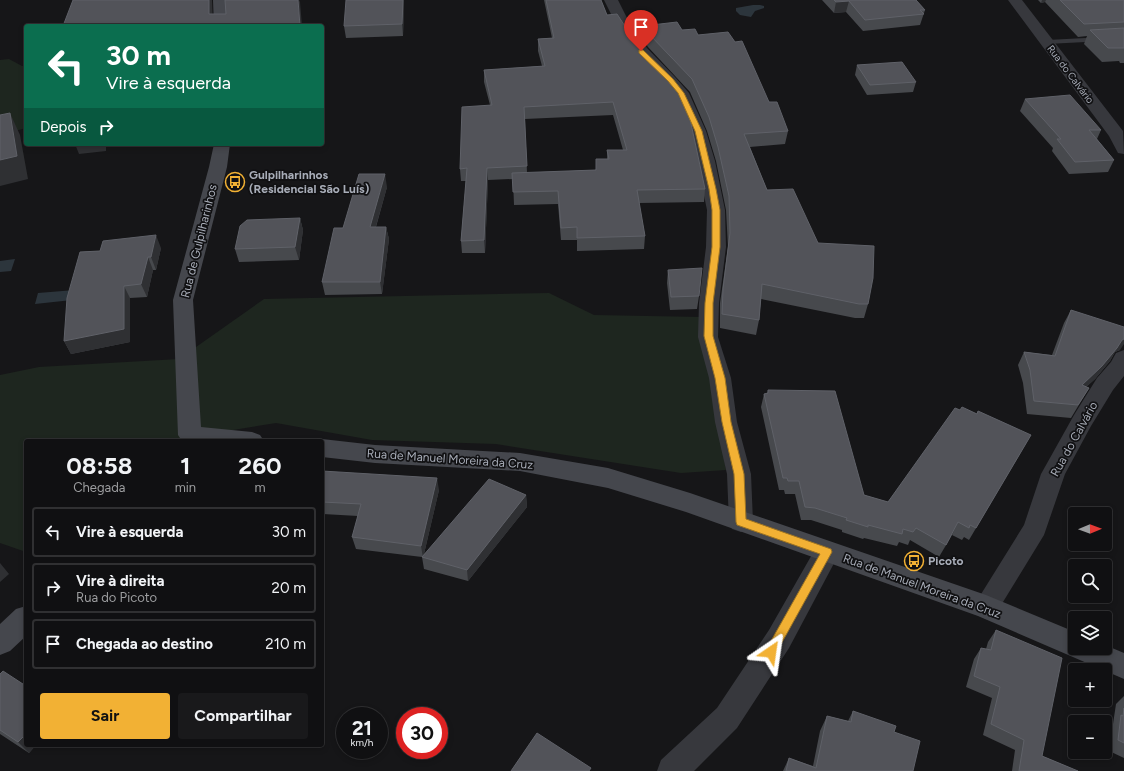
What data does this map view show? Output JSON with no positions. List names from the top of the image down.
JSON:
{
  "streets": {
    "street": ["Rua do Calvário", "Rua de Gulpilharinhos", "Rua de Manuel Moreira da Cruz"]
  },
  "crossings": [
    ["Rua do Calvário", "Rua de Manuel Moreira da Cruz"]
  ],
  "places": {
    "bus stop": ["Gulpilharinhos (Residencial São Luís)", "Picoto"]
  },
  "north": "right",
  "page": {
    "turn": ["30 m", "Vire à esquerda"],
    "then": "Depois",
    "eta": [
      "08:58",
      "Chegada",
      "1",
      "min",
      "260",
      "m"
    ],
    "map_buttons": ["+", "−"],
    "list": [
      {
        "name": "Vire à esquerda",
        "value": "30 m"
      },
      {
        "name": "Vire à direita",
        "note": "Rua do Picoto",
        "value": "20 m"
      },
      {
        "name": "Chegada ao destino",
        "value": "210 m"
      }
    ],
    "buttons": ["Sair", "Compartilhar"],
    "speed": "21 km/h",
    "limit": "30"
  }
}
